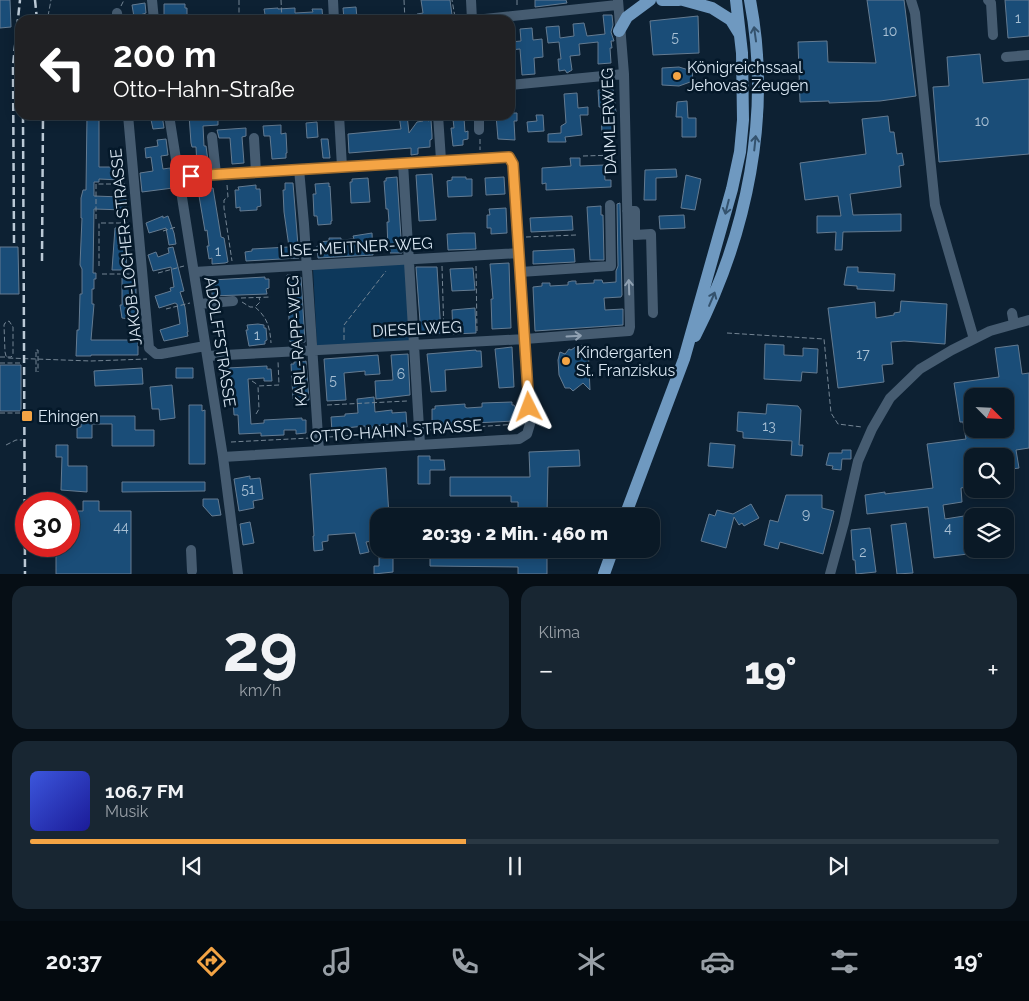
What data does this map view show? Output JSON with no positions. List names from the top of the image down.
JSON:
{
  "streets": {
    "street": [
      "DAIMLERWEG",
      "JAKOB-LOCHER-STRASSE",
      "LISE-MEITNER-WEG",
      "DIESELWEG",
      "KARL-RAPP-WEG",
      "ADOLFFSTRASSE",
      "OTTO-HAHN-STRASSE"
    ]
  },
  "crossings": [
    ["DAIMLERWEG", "DIESELWEG"],
    ["JAKOB-LOCHER-STRASSE", "ADOLFFSTRASSE"],
    ["LISE-MEITNER-WEG", "KARL-RAPP-WEG"],
    ["LISE-MEITNER-WEG", "ADOLFFSTRASSE"],
    ["DIESELWEG", "KARL-RAPP-WEG"],
    ["DIESELWEG", "ADOLFFSTRASSE"],
    ["KARL-RAPP-WEG", "OTTO-HAHN-STRASSE"],
    ["ADOLFFSTRASSE", "OTTO-HAHN-STRASSE"]
  ],
  "one_way": ["DAIMLERWEG"],
  "places": {
    "other": ["Königreichssaal Jehovas Zeugen", "Kindergarten St. Franziskus"],
    "transit": ["Ehingen"]
  },
  "house_numbers": [
    "1",
    "10",
    "5",
    "10",
    "1",
    "1",
    "17",
    "6",
    "5",
    "13",
    "51",
    "9",
    "44",
    "4",
    "2"
  ],
  "north": "bottom right",
  "page": {
    "turn": ["200 m", "Otto-Hahn-Straße"],
    "limit": "30",
    "trip": "20:39 · 2 Min. · 460 m",
    "tile": [
      ["29", "km/h"],
      "Klima"
    ],
    "heat": ["−", "19°", "+"],
    "song": ["106.7 FM", "Musik"],
    "tabs": ["20:37", "19°"]
  }
}
